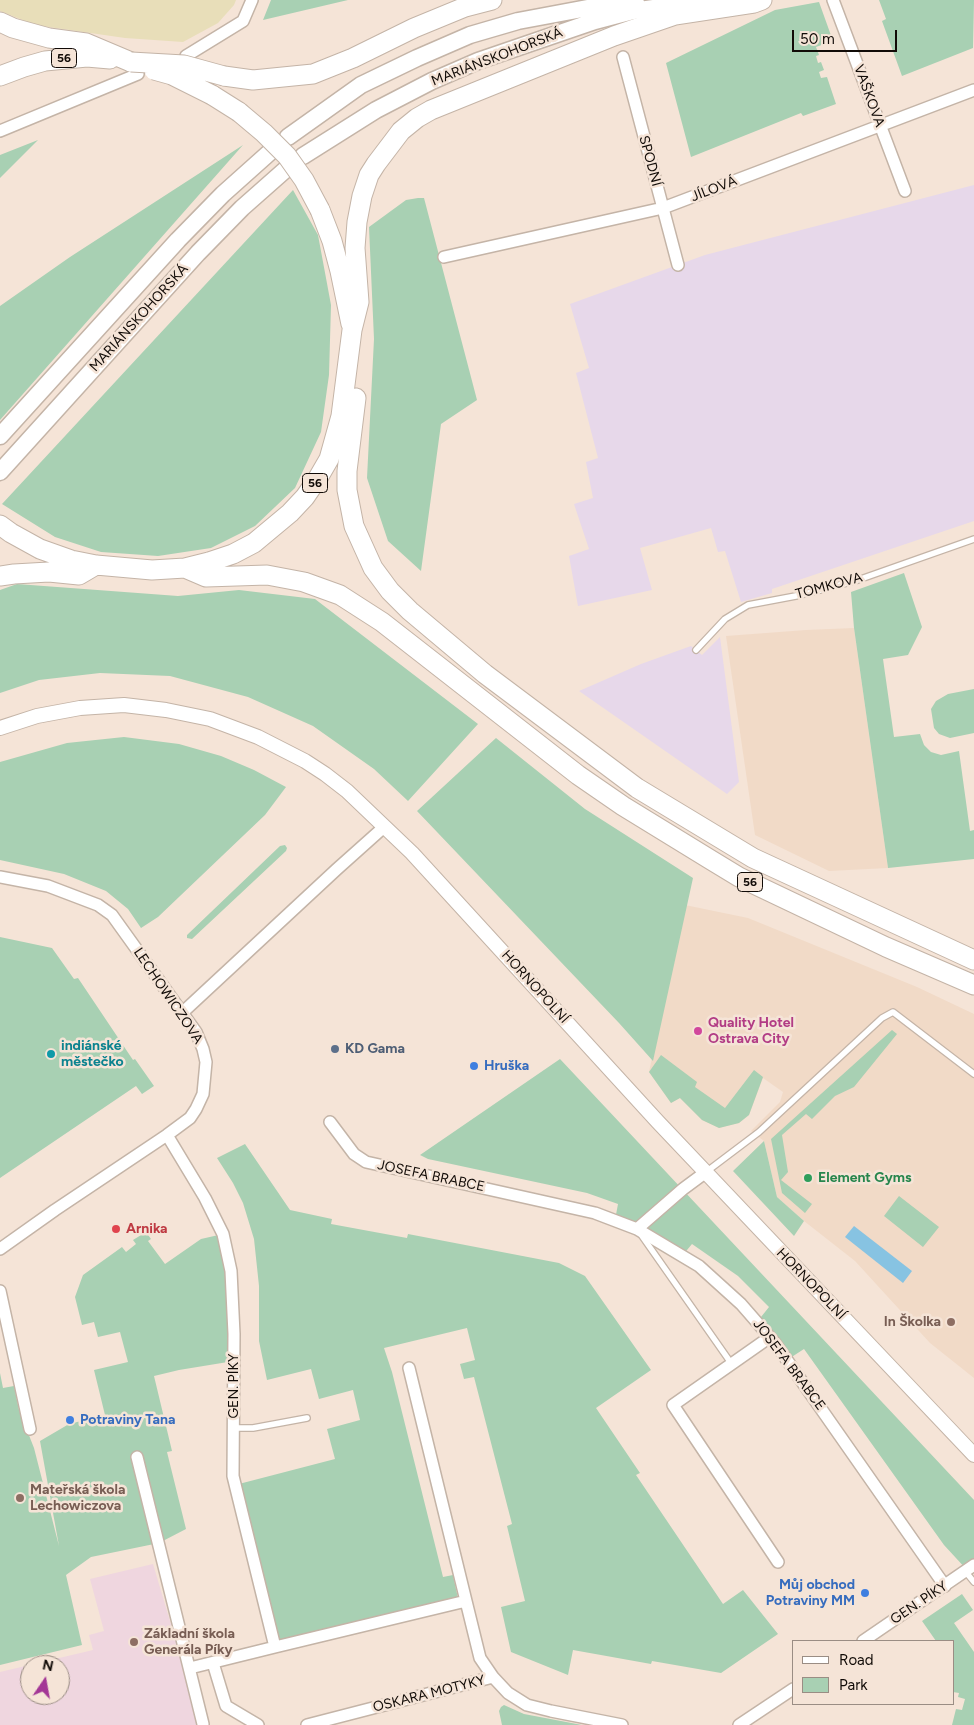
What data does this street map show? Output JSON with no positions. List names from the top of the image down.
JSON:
{
  "streets": {
    "highway": ["56"],
    "main road": ["MARIÁNSKOHORSKÁ"],
    "street": [
      "VAŠKOVA",
      "SPODNÍ",
      "JÍLOVÁ",
      "HORNOPOLNÍ",
      "LECHOWICZOVA",
      "JOSEFA BRABCE",
      "GEN. PÍKY",
      "OSKARA MOTYKY"
    ],
    "lane": ["TOMKOVA"]
  },
  "crossings": [
    ["VAŠKOVA", "JÍLOVÁ"],
    ["SPODNÍ", "JÍLOVÁ"],
    ["LECHOWICZOVA", "GEN. PÍKY"],
    ["JOSEFA BRABCE", "GEN. PÍKY"]
  ],
  "places": [
    "Quality Hotel Ostrava City",
    "KD Gama",
    "indiánské městečko",
    "Hruška",
    "Element Gyms",
    "Arnika",
    "In Školka",
    "Potraviny Tana",
    "Mateřská škola Lechowiczova",
    "Můj obchod Potraviny MM",
    "Základní škola Generála Píky"
  ],
  "legend": ["Road", "Park"],
  "scale_bar": "50 m",
  "north": "top"
}
